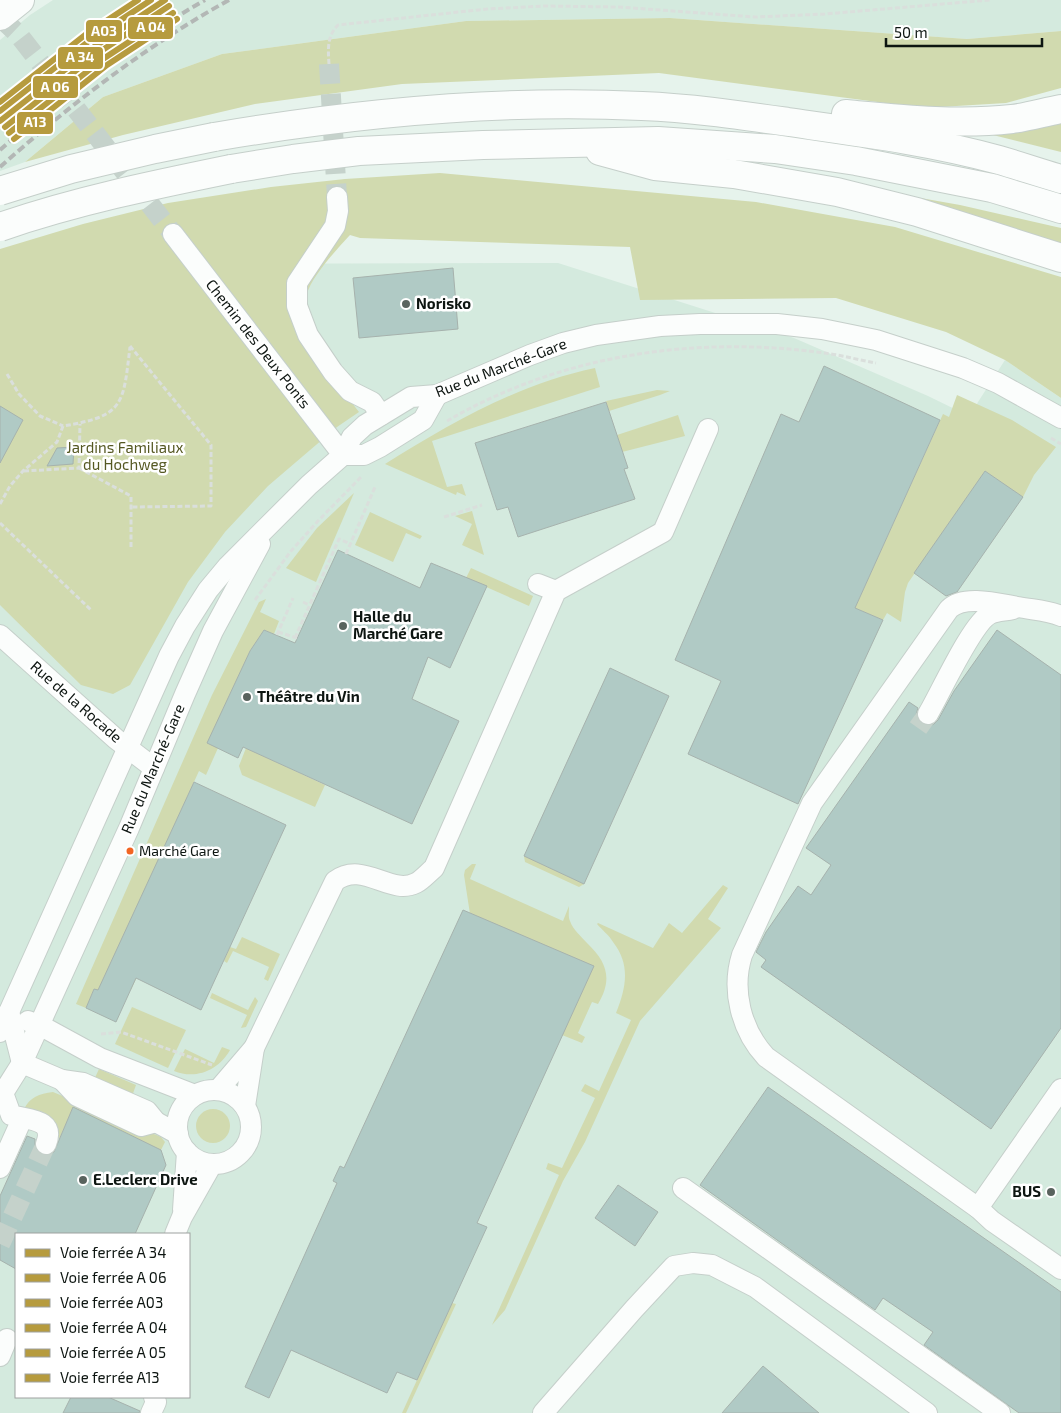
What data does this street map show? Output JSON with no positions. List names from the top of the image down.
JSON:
{
  "streets": {
    "street": ["Chemin des Deux Ponts", "Rue du Marché-Gare", "Rue de la Rocade"]
  },
  "crossings": [
    ["Chemin des Deux Ponts", "Rue du Marché-Gare"],
    ["Rue du Marché-Gare", "Rue de la Rocade"]
  ],
  "parks": ["Jardins Familiaux du Hochweg"],
  "places": [
    "Norisko",
    "Halle du Marché Gare",
    "Théâtre du Vin",
    "Marché Gare",
    "E.Leclerc Drive",
    "BUS"
  ],
  "lines": ["rail line A03", "rail line A13"],
  "legend": [
    "Voie ferrée A 34",
    "Voie ferrée A 06",
    "Voie ferrée A03",
    "Voie ferrée A 04",
    "Voie ferrée A 05",
    "Voie ferrée A13"
  ],
  "scale_bar": "50 m"
}
